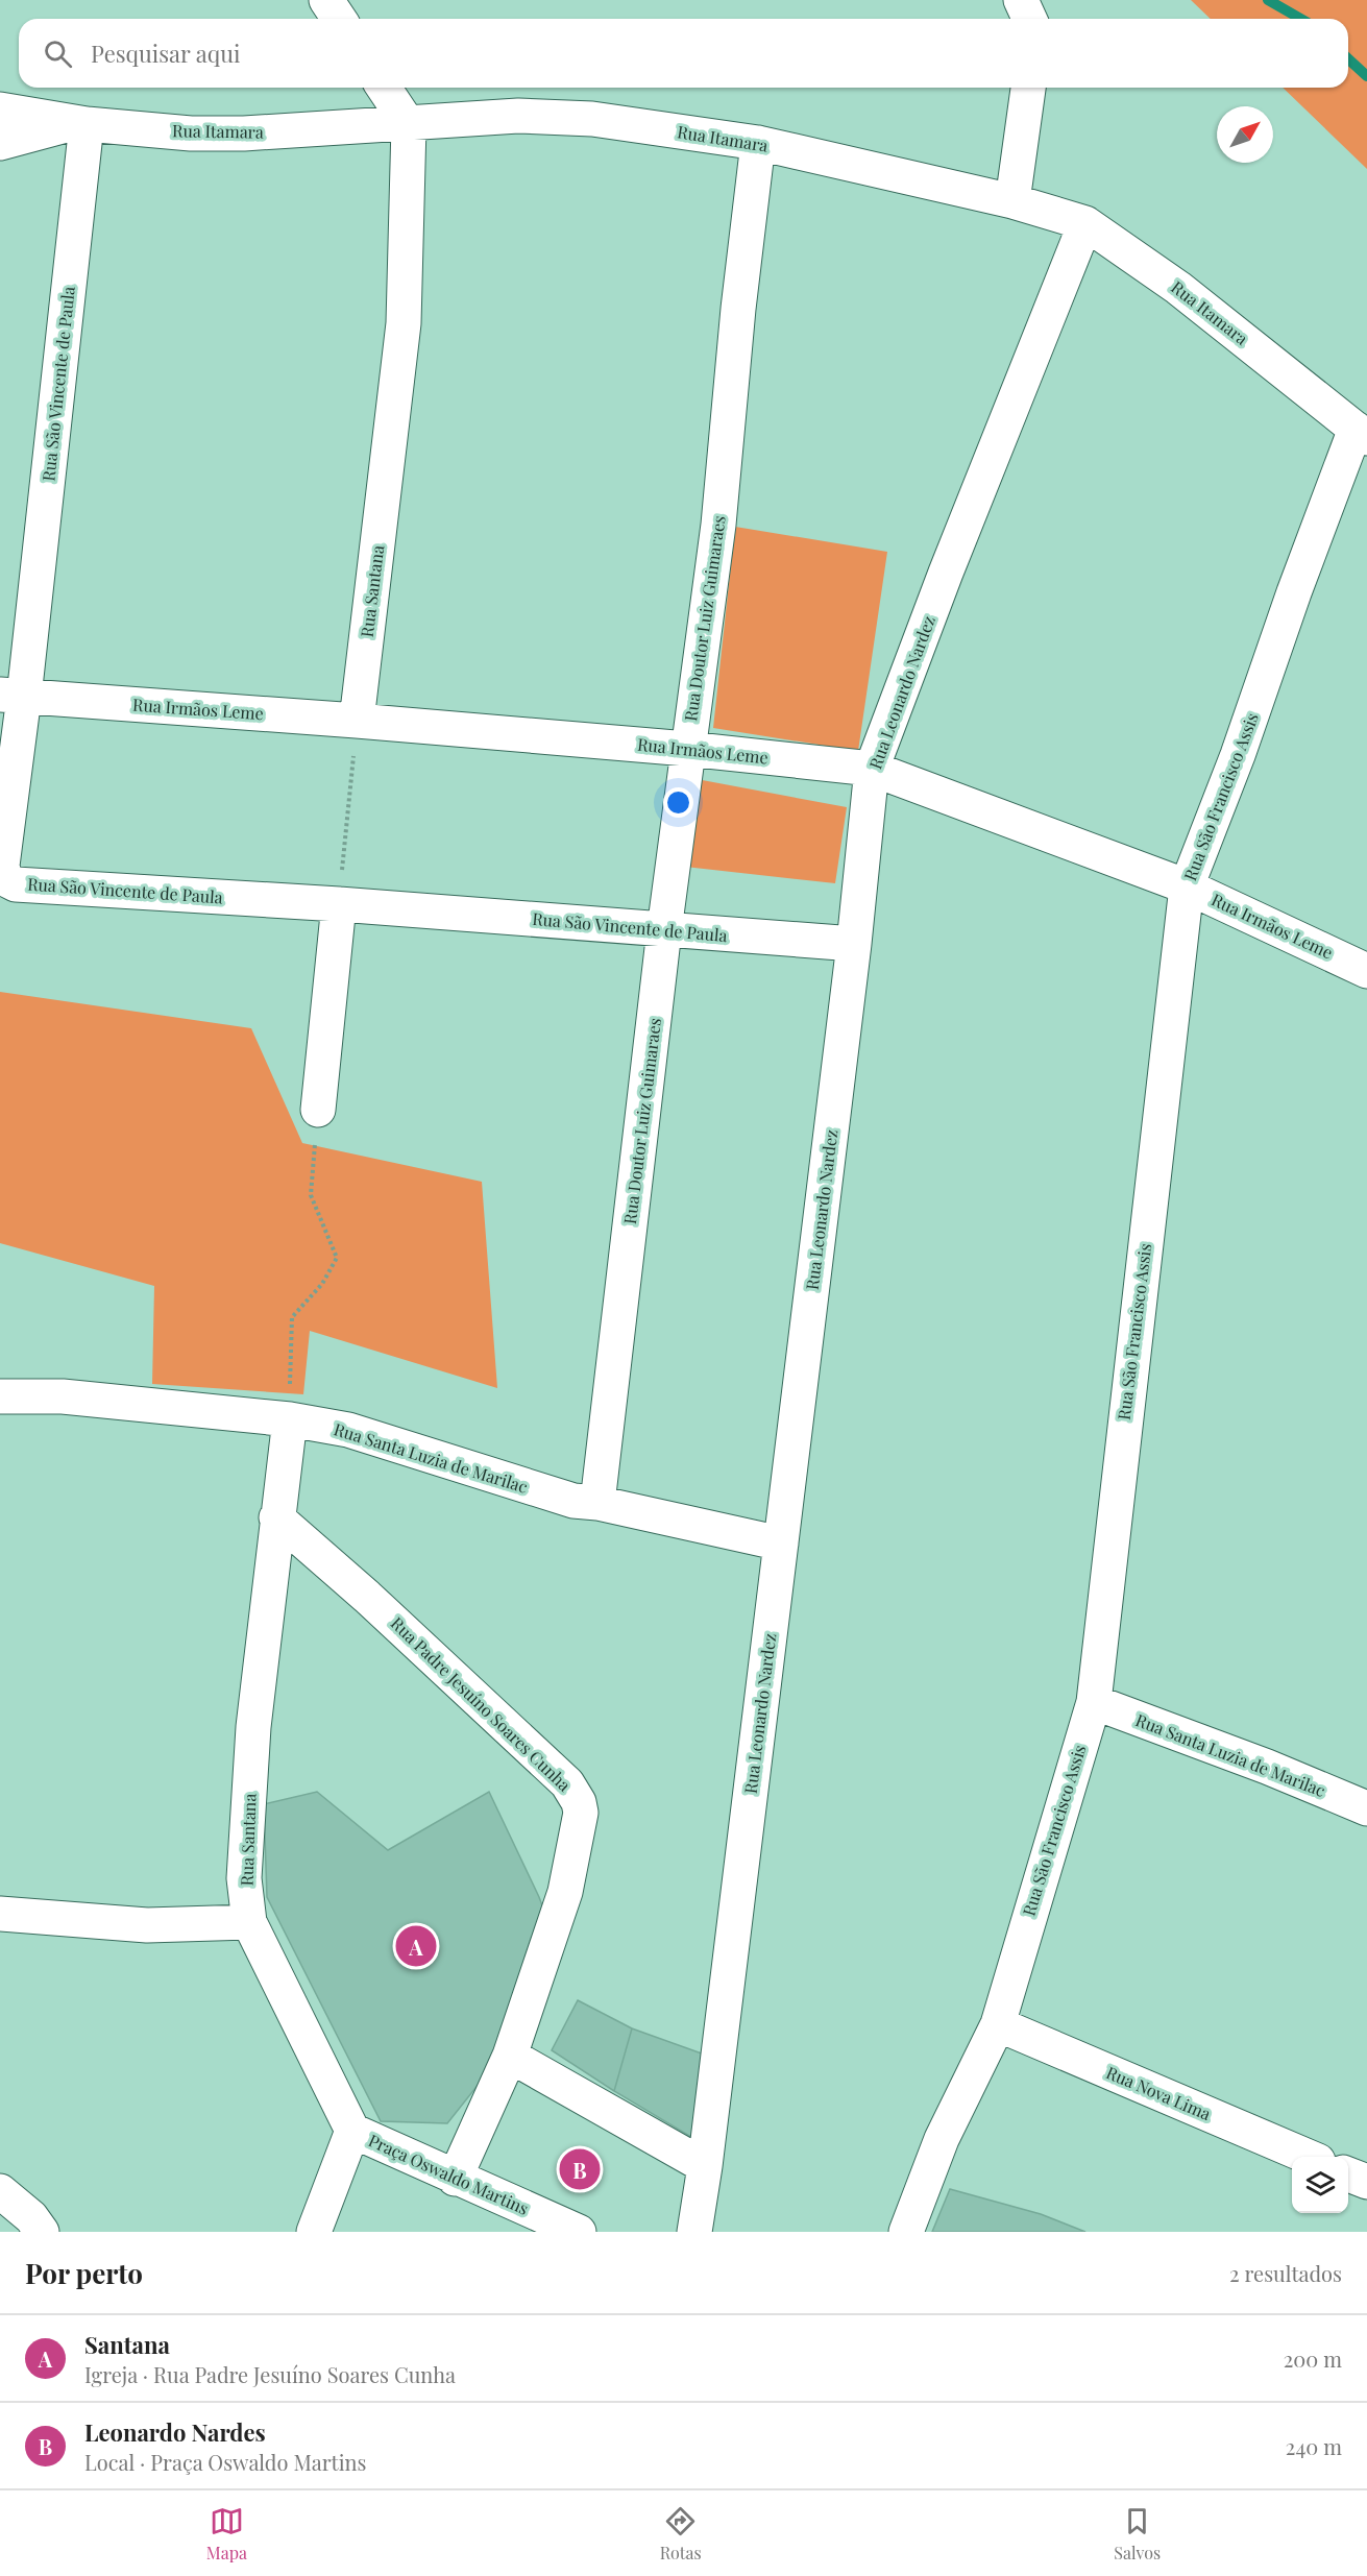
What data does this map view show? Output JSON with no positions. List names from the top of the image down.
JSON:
{
  "streets": {
    "street": [
      "Rua Itamara",
      "Rua São Vincente de Paula",
      "Rua Santana",
      "Rua Doutor Luiz Guimaraes",
      "Rua Leonardo Nardez",
      "Rua Irmãos Leme",
      "Rua São Francisco Assis",
      "Rua Santa Luzia de Marilac",
      "Rua Padre Jesuíno Soares Cunha",
      "Rua Nova Lima",
      "Praça Oswaldo Martins"
    ]
  },
  "crossings": [
    ["Rua Itamara", "Rua São Vincente de Paula"],
    ["Rua Itamara", "Rua Santana"],
    ["Rua Itamara", "Rua Doutor Luiz Guimaraes"],
    ["Rua Itamara", "Rua Leonardo Nardez"],
    ["Rua Itamara", "Rua São Francisco Assis"],
    ["Rua São Vincente de Paula", "Rua Doutor Luiz Guimaraes"],
    ["Rua São Vincente de Paula", "Rua Leonardo Nardez"],
    ["Rua São Vincente de Paula", "Rua Irmãos Leme"],
    ["Rua Santana", "Rua Irmãos Leme"],
    ["Rua Santana", "Rua Santa Luzia de Marilac"],
    ["Rua Santana", "Rua Padre Jesuíno Soares Cunha"],
    ["Rua Santana", "Praça Oswaldo Martins"],
    ["Rua Doutor Luiz Guimaraes", "Rua Irmãos Leme"],
    ["Rua Doutor Luiz Guimaraes", "Rua Santa Luzia de Marilac"],
    ["Rua Leonardo Nardez", "Rua Irmãos Leme"],
    ["Rua Leonardo Nardez", "Rua Santa Luzia de Marilac"],
    ["Rua Irmãos Leme", "Rua São Francisco Assis"],
    ["Rua São Francisco Assis", "Rua Santa Luzia de Marilac"],
    ["Rua São Francisco Assis", "Rua Nova Lima"],
    ["Rua Padre Jesuíno Soares Cunha", "Praça Oswaldo Martins"]
  ],
  "north": "top right",
  "page": {
    "search": "Pesquisar aqui",
    "pins": ["A", "B"],
    "heading": ["Por perto", "2 resultados"],
    "list": [
      {
        "mark": "A",
        "name": "Santana",
        "note": "Igreja · Rua Padre Jesuíno Soares Cunha",
        "value": "200 m"
      },
      {
        "mark": "B",
        "name": "Leonardo Nardes",
        "note": "Local · Praça Oswaldo Martins",
        "value": "240 m"
      }
    ],
    "nav": ["Mapa", "Rotas", "Salvos"]
  }
}
